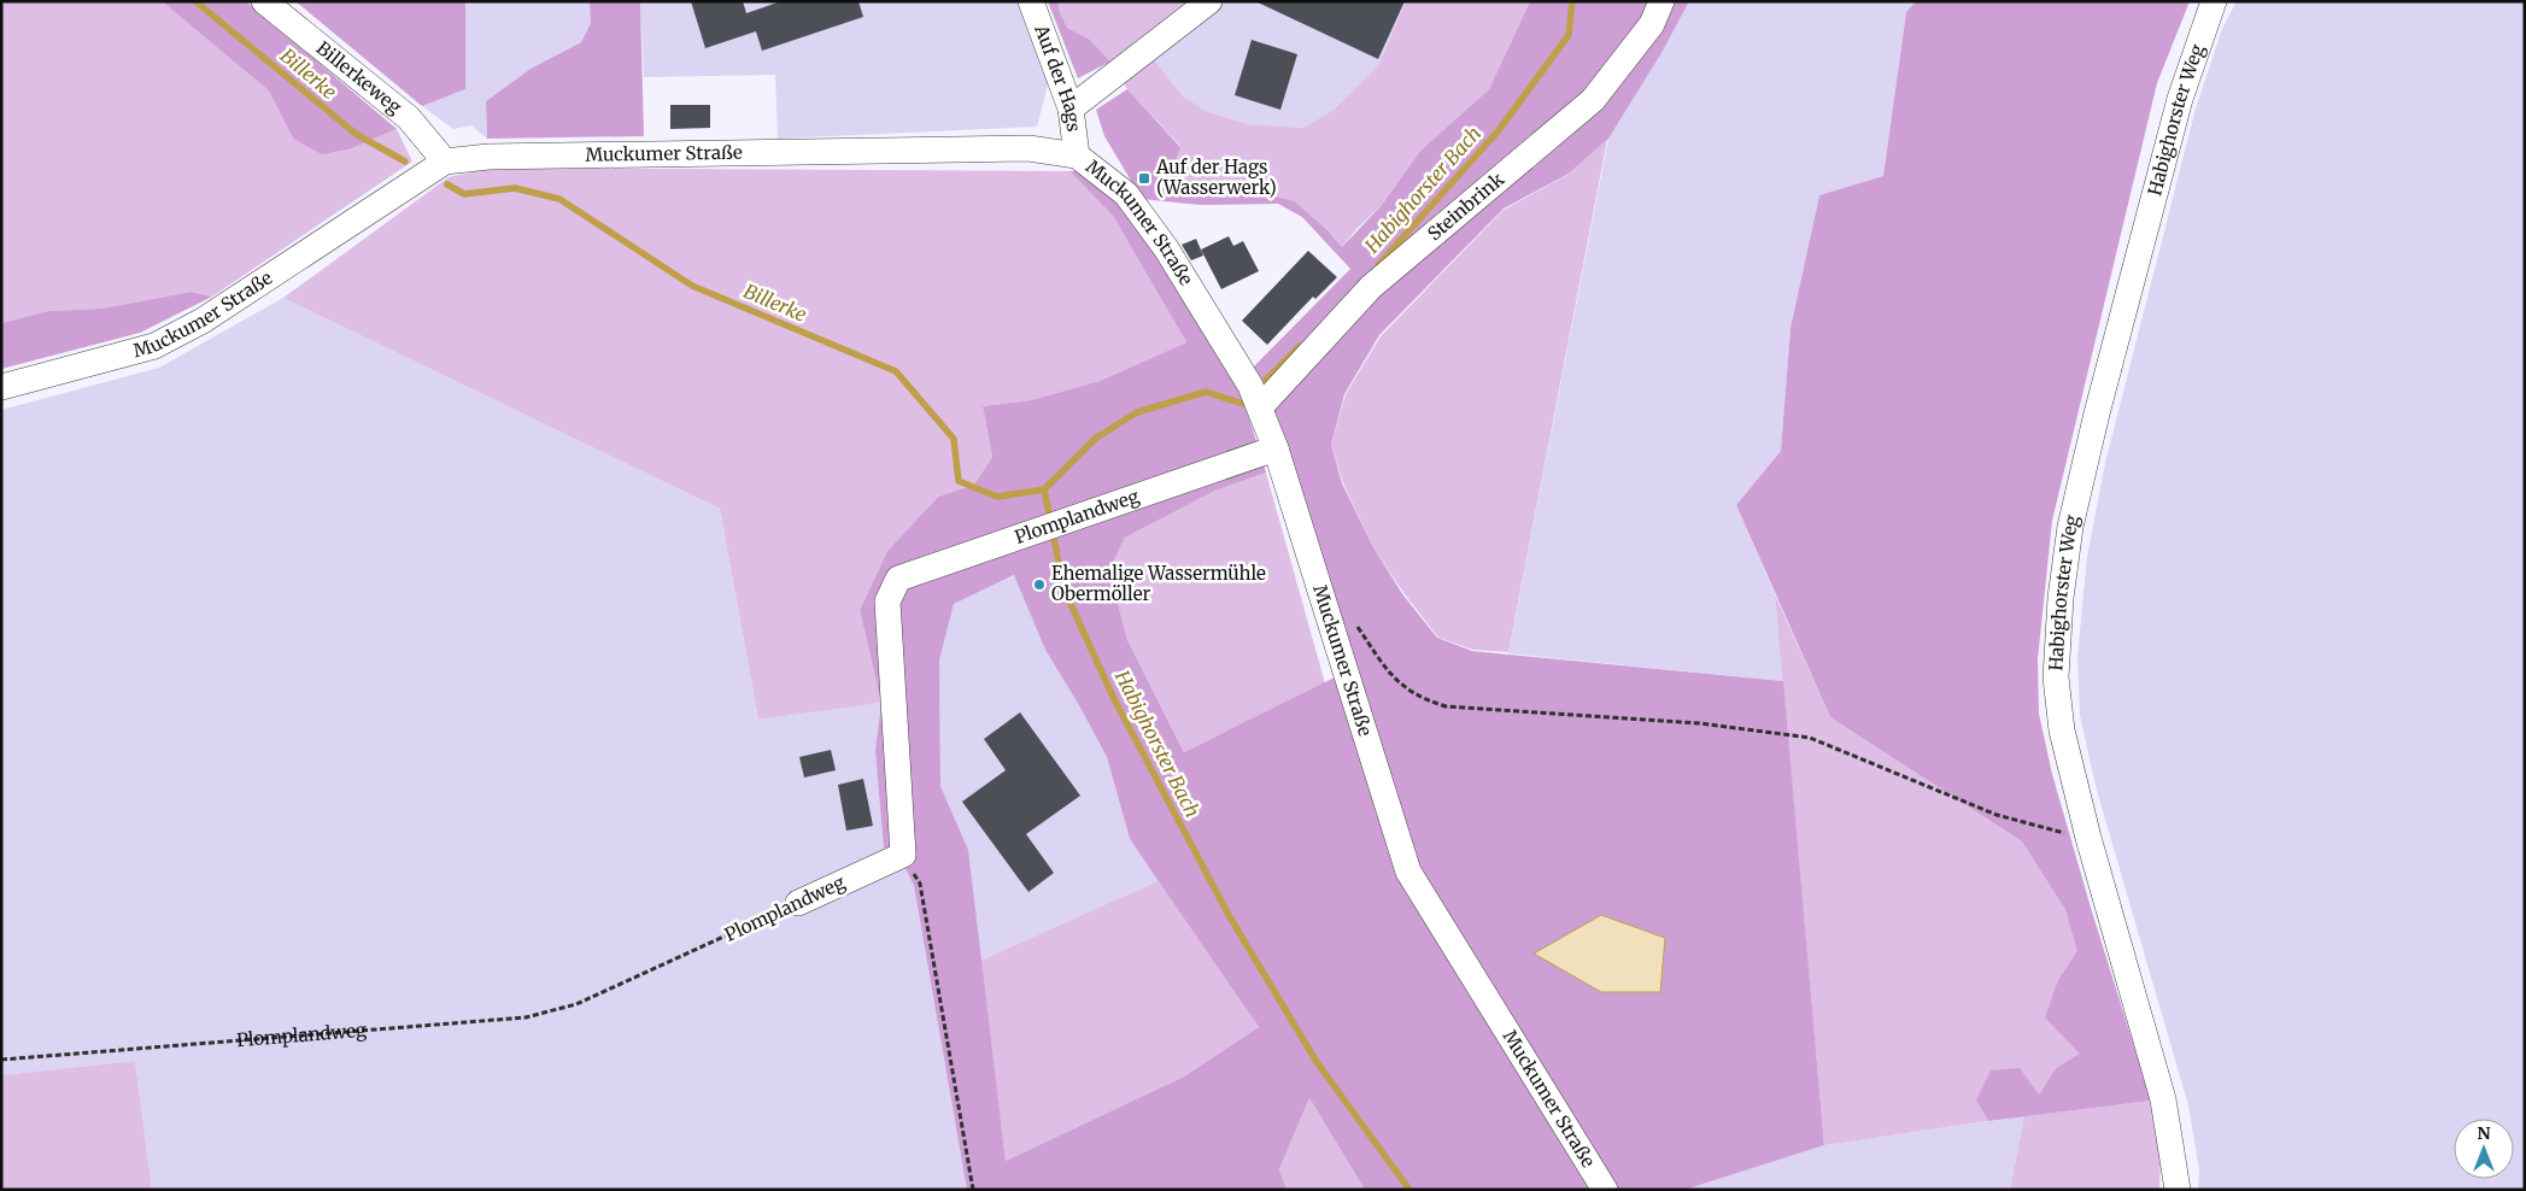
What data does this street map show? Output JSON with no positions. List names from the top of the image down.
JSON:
{
  "streets": {
    "street": [
      "Billerkeweg",
      "Auf der Hags",
      "Habighorster Weg",
      "Muckumer Straße",
      "Steinbrink",
      "Plomplandweg"
    ]
  },
  "crossings": [
    ["Billerkeweg", "Muckumer Straße"],
    ["Auf der Hags", "Muckumer Straße"],
    ["Muckumer Straße", "Steinbrink"],
    ["Muckumer Straße", "Plomplandweg"]
  ],
  "water": ["Billerke", "Habighorster Bach"],
  "places": {
    "transit": ["Auf der Hags (Wasserwerk)"],
    "other": ["Ehemalige Wassermühle Obermöller"]
  },
  "north": "top"
}
